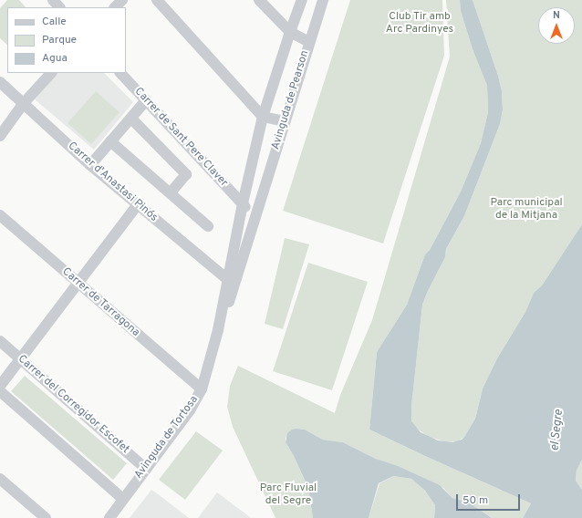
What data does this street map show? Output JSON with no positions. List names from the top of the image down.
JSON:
{
  "streets": {
    "street": [
      "Avinguda de Pearson",
      "Carrer de Sant Pere Claver",
      "Carrer d'Anastasi Pinós",
      "Carrer de Tarragona",
      "Carrer del Corregidor Escofet",
      "Avinguda de Tortosa"
    ]
  },
  "crossings": [
    ["Avinguda de Pearson", "Carrer de Sant Pere Claver"],
    ["Avinguda de Pearson", "Carrer d'Anastasi Pinós"],
    ["Avinguda de Pearson", "Avinguda de Tortosa"],
    ["Carrer d'Anastasi Pinós", "Avinguda de Tortosa"],
    ["Carrer de Tarragona", "Avinguda de Tortosa"],
    ["Carrer del Corregidor Escofet", "Avinguda de Tortosa"]
  ],
  "water": ["el Segre"],
  "parks": ["Club Tir amb Arc Pardinyes", "Parc municipal de la Mitjana", "Parc Fluvial del Segre"],
  "legend": ["Calle", "Parque", "Agua"],
  "scale_bar": "50 m",
  "north": "top"
}
